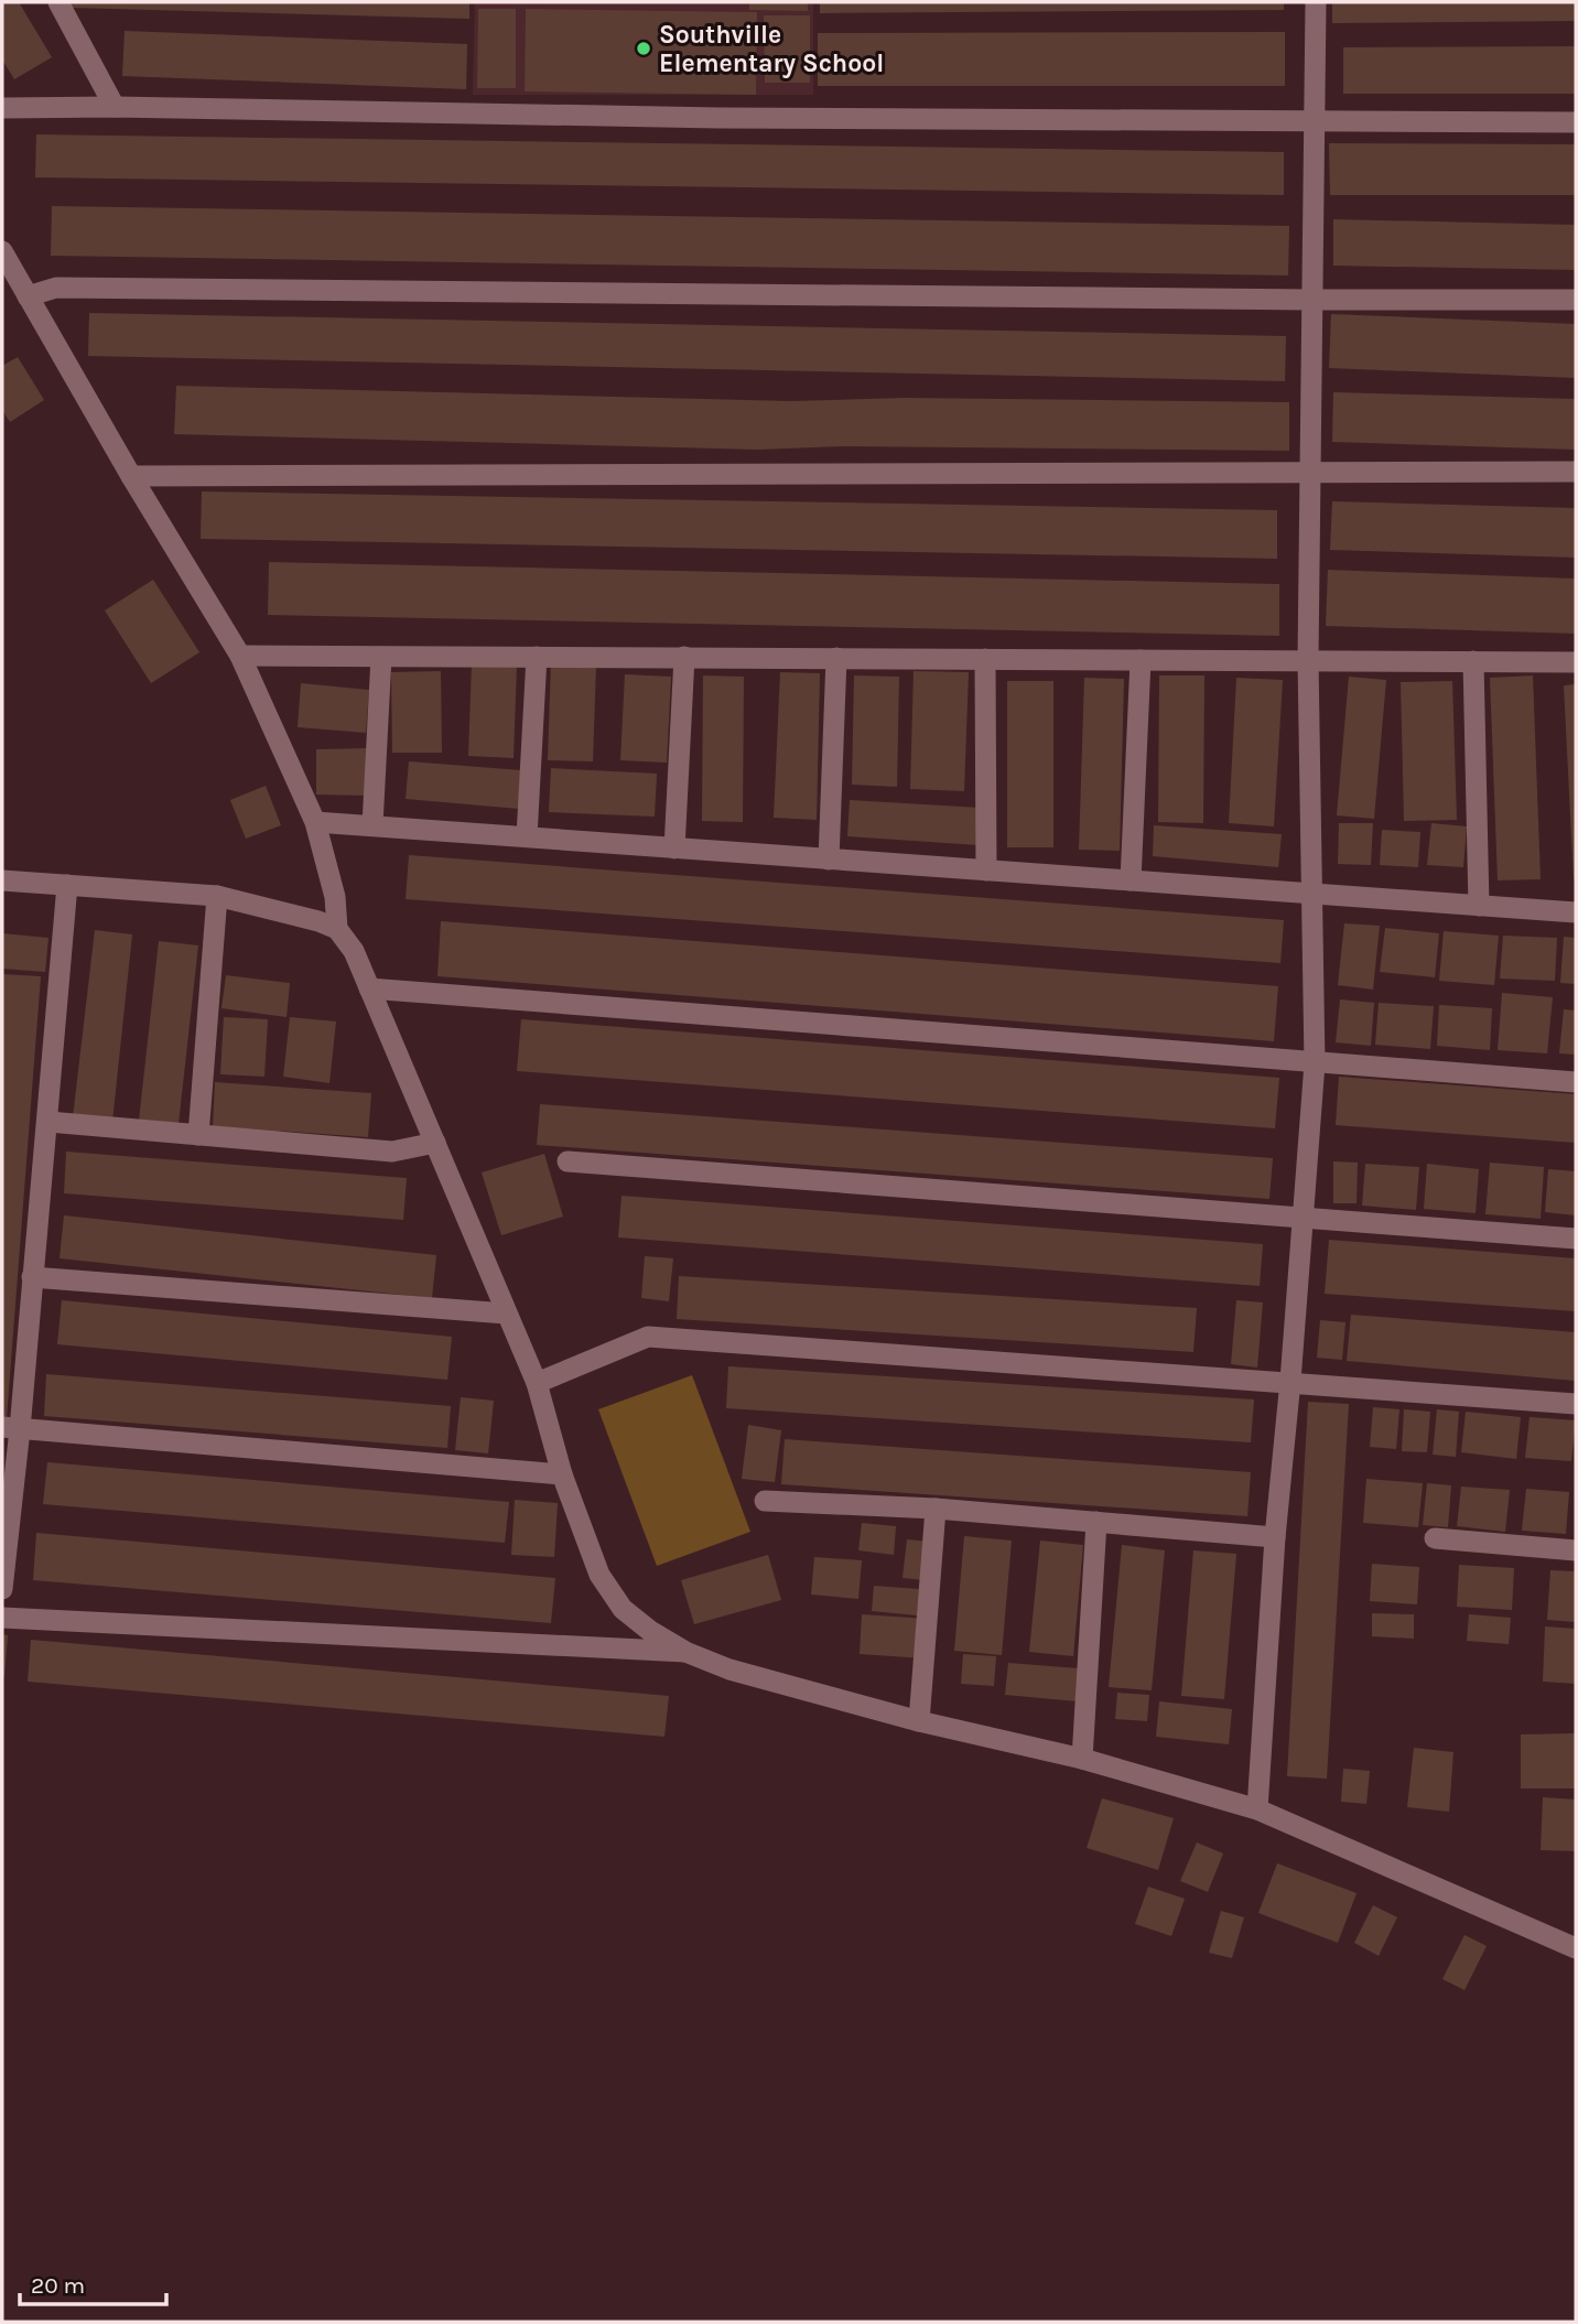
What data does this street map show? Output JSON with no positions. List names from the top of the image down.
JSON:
{
  "places": ["Southville Elementary School"],
  "scale_bar": "20 m"
}
